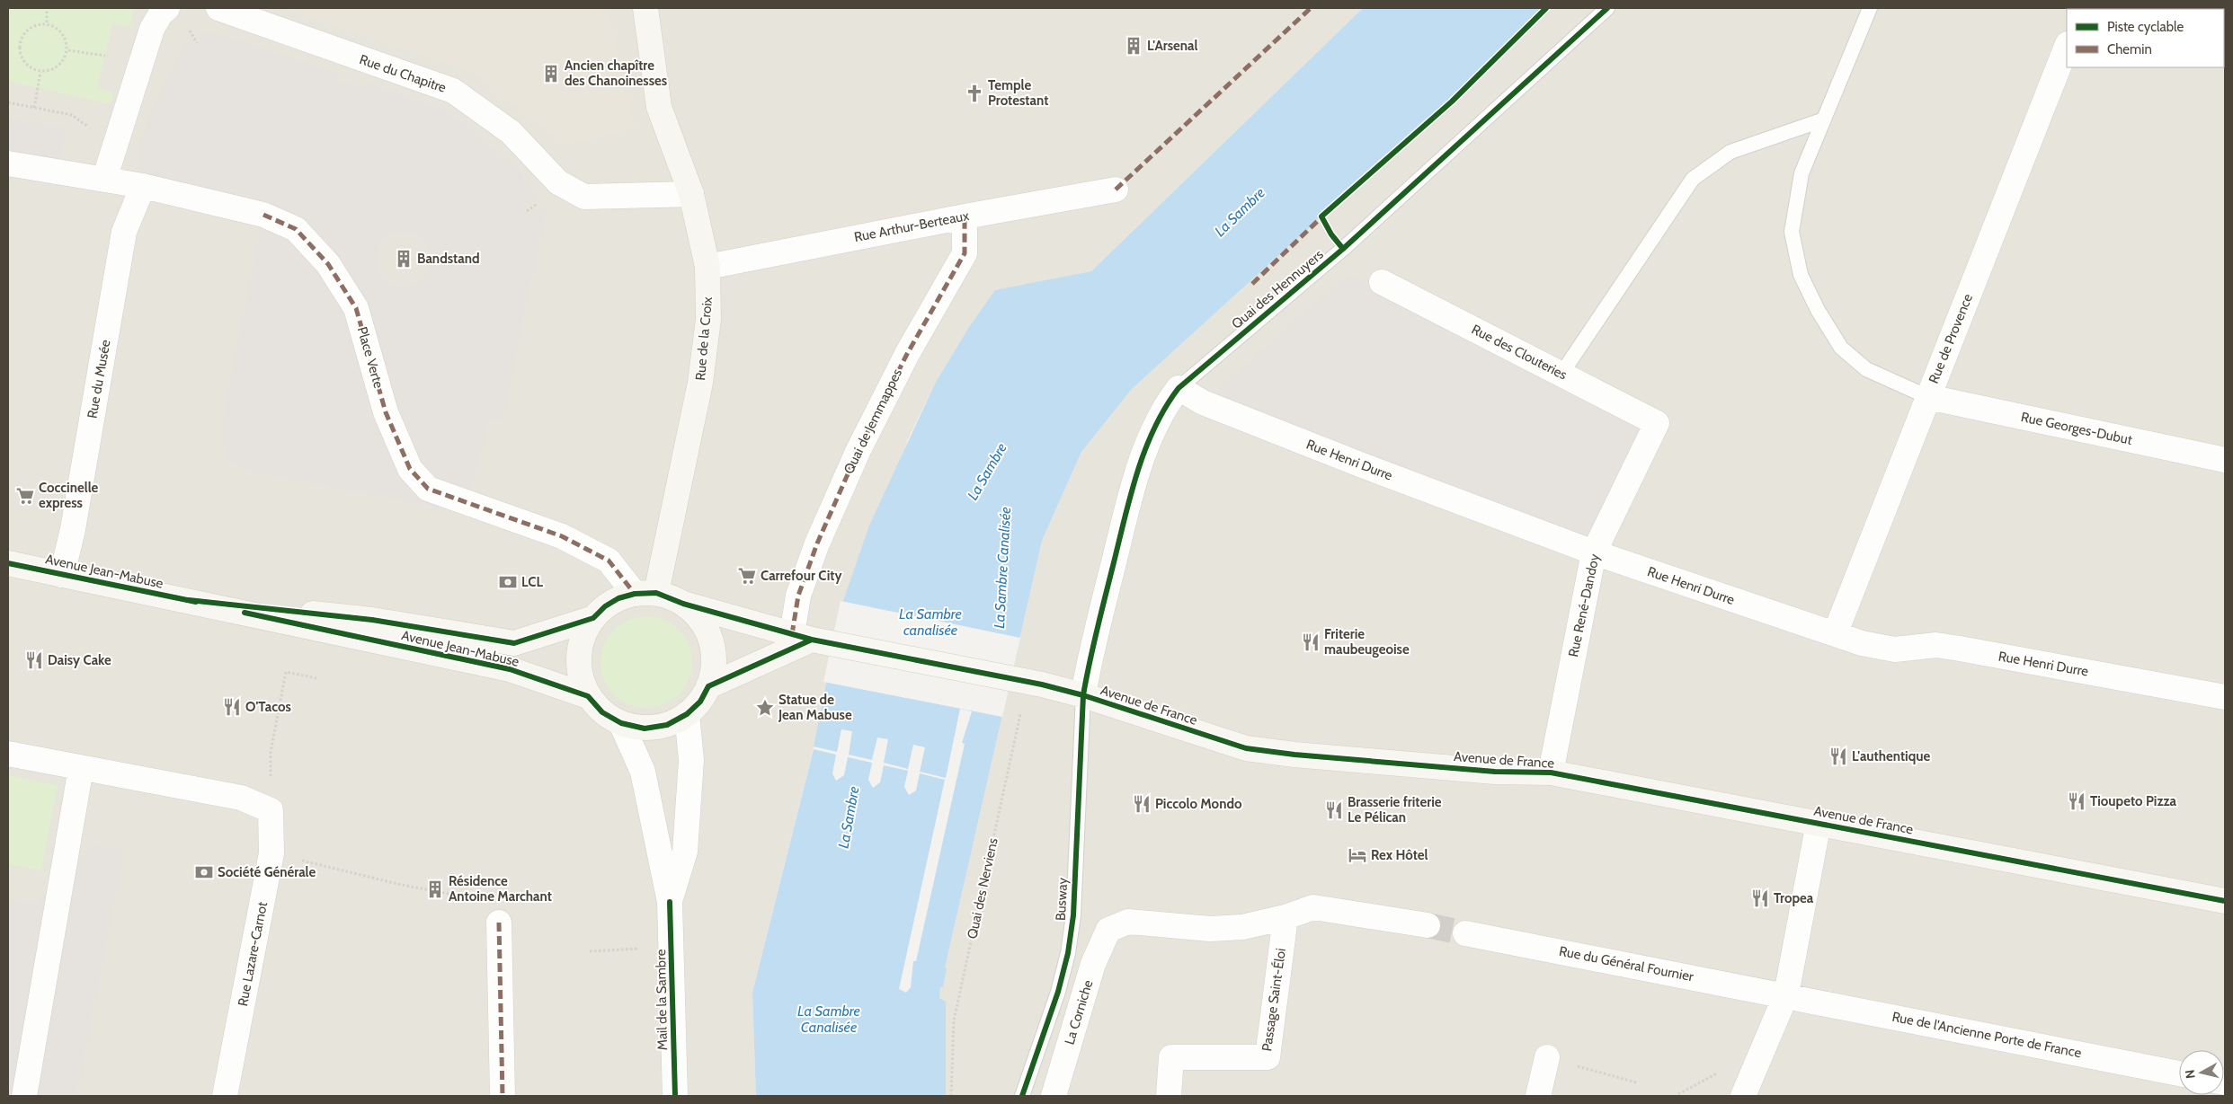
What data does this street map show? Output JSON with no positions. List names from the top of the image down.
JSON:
{
  "streets": {
    "main road": ["Rue de la Croix", "Avenue Jean-Mabuse", "Avenue de France"],
    "street": [
      "Rue du Chapitre",
      "Rue Arthur-Berteaux",
      "Quai des Hennuyers",
      "Rue de Provence",
      "Rue des Clouteries",
      "Place Verte",
      "Rue du Musée",
      "Quai de Jemmappes",
      "Rue Georges-Dubut",
      "Rue Henri Durre",
      "Rue René-Dandoy",
      "Rue Lazare-Carnot",
      "Rue du Général Fournier",
      "Mail de la Sambre",
      "Passage Saint-Éloi",
      "La Corniche",
      "Rue de l'Ancienne Porte de France"
    ],
    "lane": ["Busway"],
    "path": ["Quai des Nerviens"]
  },
  "crossings": [
    ["Rue du Chapitre", "Rue de la Croix"],
    ["Rue Arthur-Berteaux", "Rue de la Croix"],
    ["Rue Arthur-Berteaux", "Quai de Jemmappes"],
    ["Quai des Hennuyers", "Rue Henri Durre"],
    ["Quai des Hennuyers", "Avenue de France"],
    ["Quai des Hennuyers", "Busway"],
    ["Rue de la Croix", "Place Verte"],
    ["Rue de la Croix", "Avenue Jean-Mabuse"],
    ["Rue de la Croix", "Avenue de France"],
    ["Rue de la Croix", "Mail de la Sambre"],
    ["Rue de Provence", "Rue Georges-Dubut"],
    ["Rue de Provence", "Rue Henri Durre"],
    ["Rue des Clouteries", "Rue René-Dandoy"],
    ["Place Verte", "Rue du Musée"],
    ["Place Verte", "Avenue Jean-Mabuse"],
    ["Place Verte", "Avenue de France"],
    ["Place Verte", "Mail de la Sambre"],
    ["Rue du Musée", "Avenue Jean-Mabuse"],
    ["Quai de Jemmappes", "Avenue de France"],
    ["Rue Henri Durre", "Rue René-Dandoy"],
    ["Avenue Jean-Mabuse", "Avenue de France"],
    ["Avenue Jean-Mabuse", "Mail de la Sambre"],
    ["Rue René-Dandoy", "Avenue de France"],
    ["Avenue de France", "Quai des Nerviens"],
    ["Avenue de France", "Busway"],
    ["Avenue de France", "Mail de la Sambre"],
    ["Rue du Général Fournier", "Rue de l'Ancienne Porte de France"],
    ["Passage Saint-Éloi", "La Corniche"]
  ],
  "water": ["La Sambre", "La Sambre Canalisée", "La Sambre canalisée"],
  "places": {
    "building": [
      "L'Arsenal",
      "Ancien chapître des Chanoinesses",
      "Bandstand",
      "Résidence Antoine Marchant"
    ],
    "church": ["Temple Protestant"],
    "supermarket": ["Coccinelle express", "Carrefour City"],
    "bank": ["LCL", "Société Générale"],
    "restaurant": [
      "Friterie maubeugeoise",
      "Daisy Cake",
      "O'Tacos",
      "L'authentique",
      "Tioupeto Pizza",
      "Piccolo Mondo",
      "Brasserie friterie Le Pélican",
      "Tropea"
    ],
    "place": ["Statue de Jean Mabuse"],
    "hotel": ["Rex Hôtel"]
  },
  "legend": ["Piste cyclable", "Chemin"],
  "north": "left"
}
